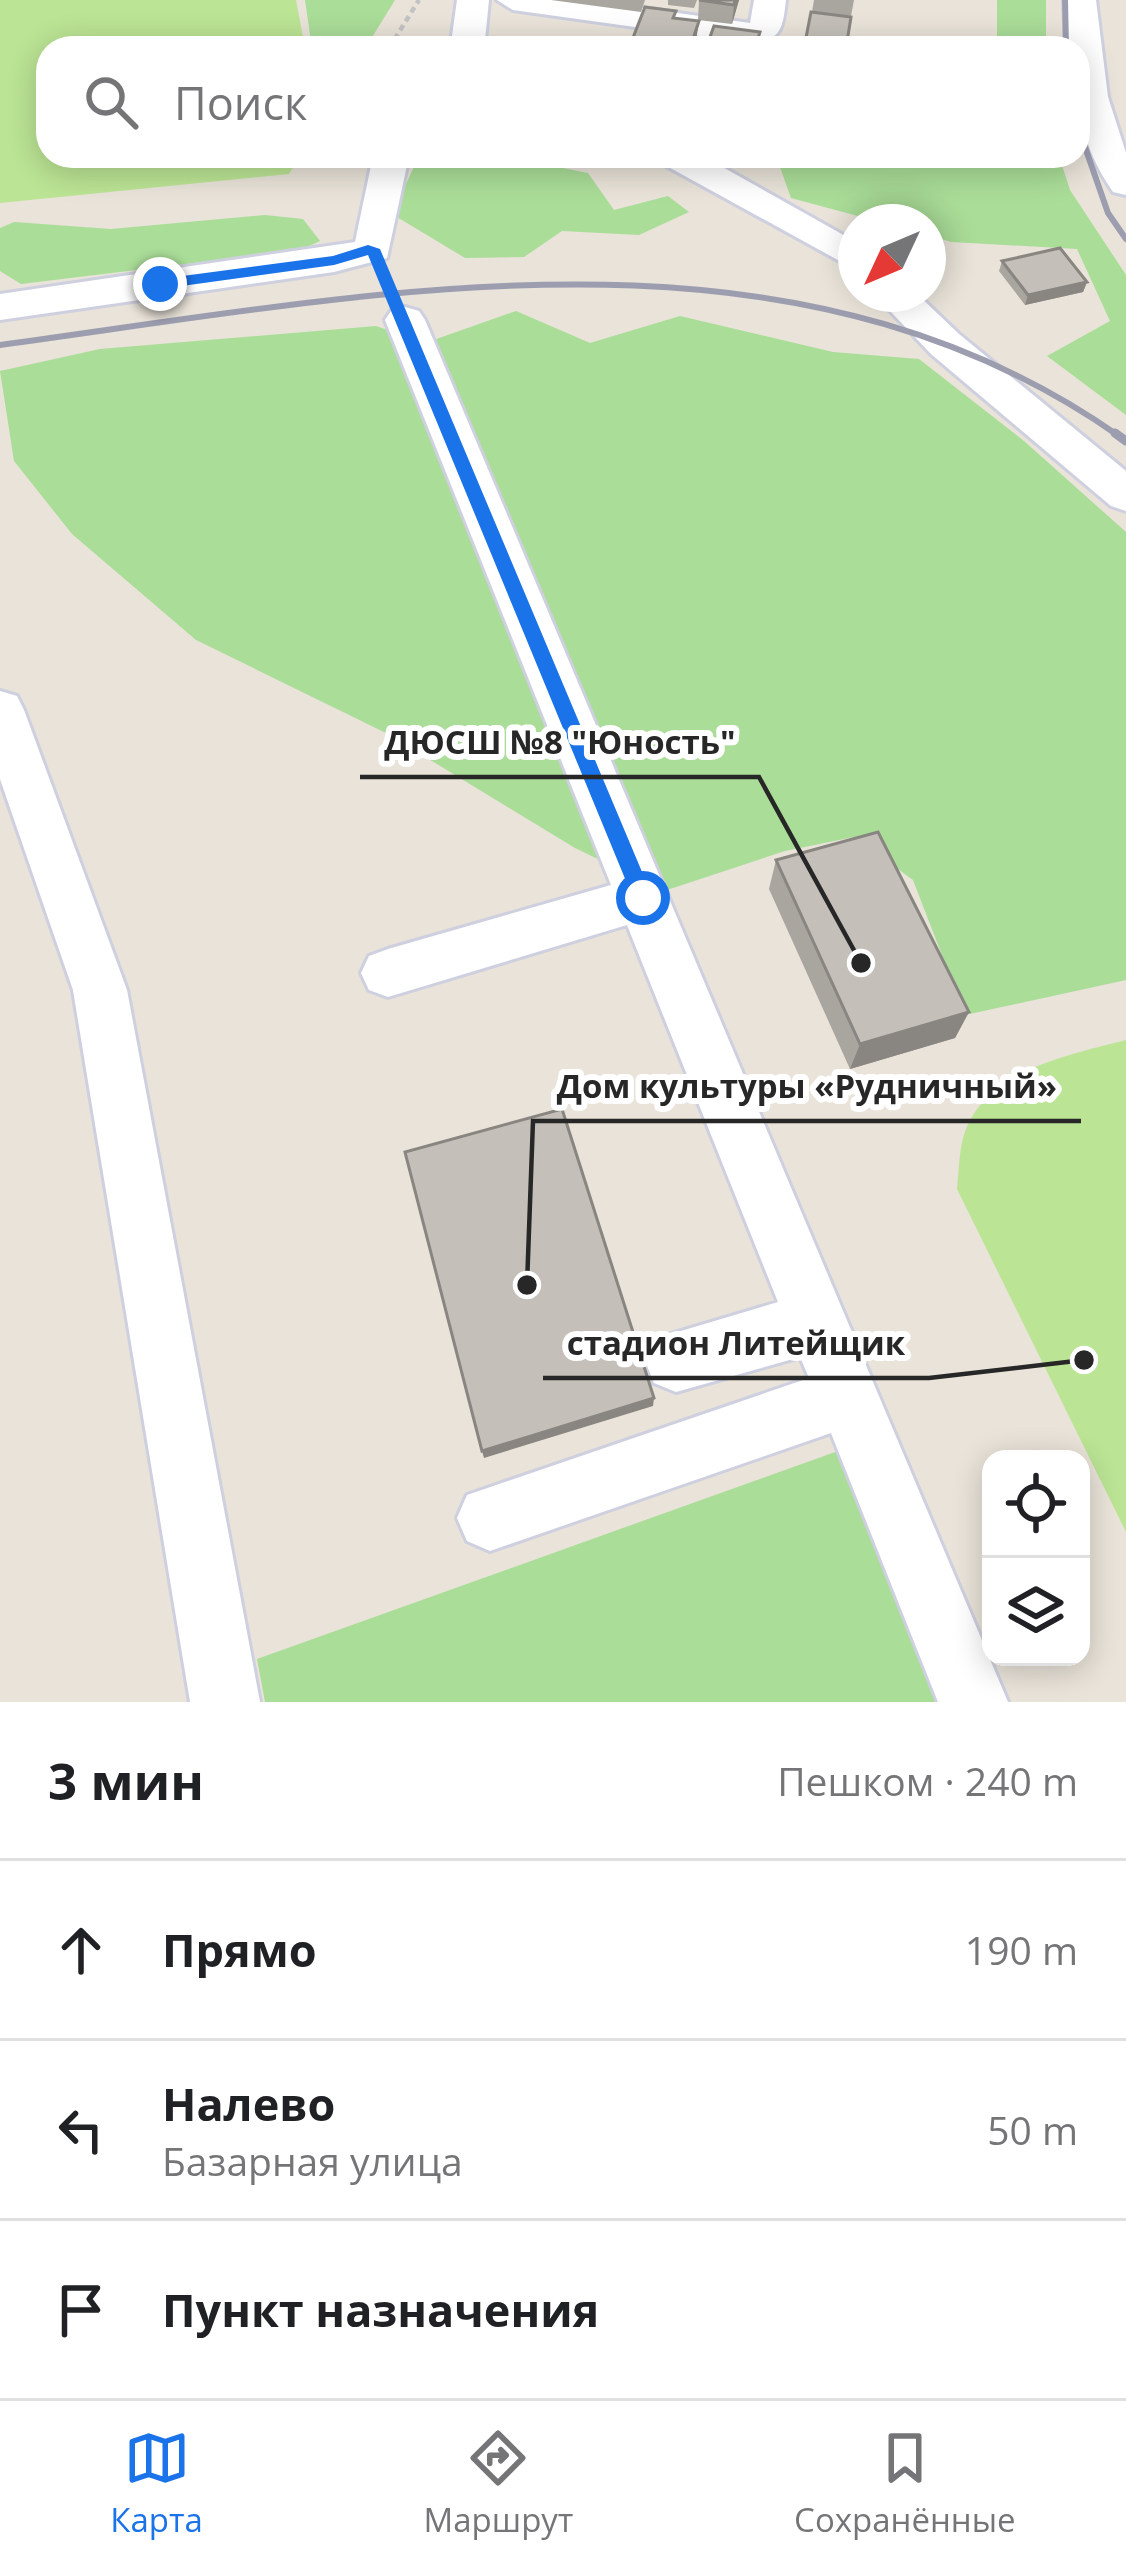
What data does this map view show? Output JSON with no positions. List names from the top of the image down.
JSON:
{
  "places": ["ДЮСШ №8 \"Юность\"", "Дом культуры «Рудничный»", "стадион Литейщик"],
  "north": "bottom left",
  "page": {
    "search": "Поиск",
    "heading": ["3 мин", "Пешком · 240 m"],
    "list": [
      ["Прямо", "190 m"],
      ["Налево", "Базарная улица", "50 m"],
      "Пункт назначения"
    ],
    "nav": ["Карта", "Маршрут", "Сохранённые"]
  }
}
